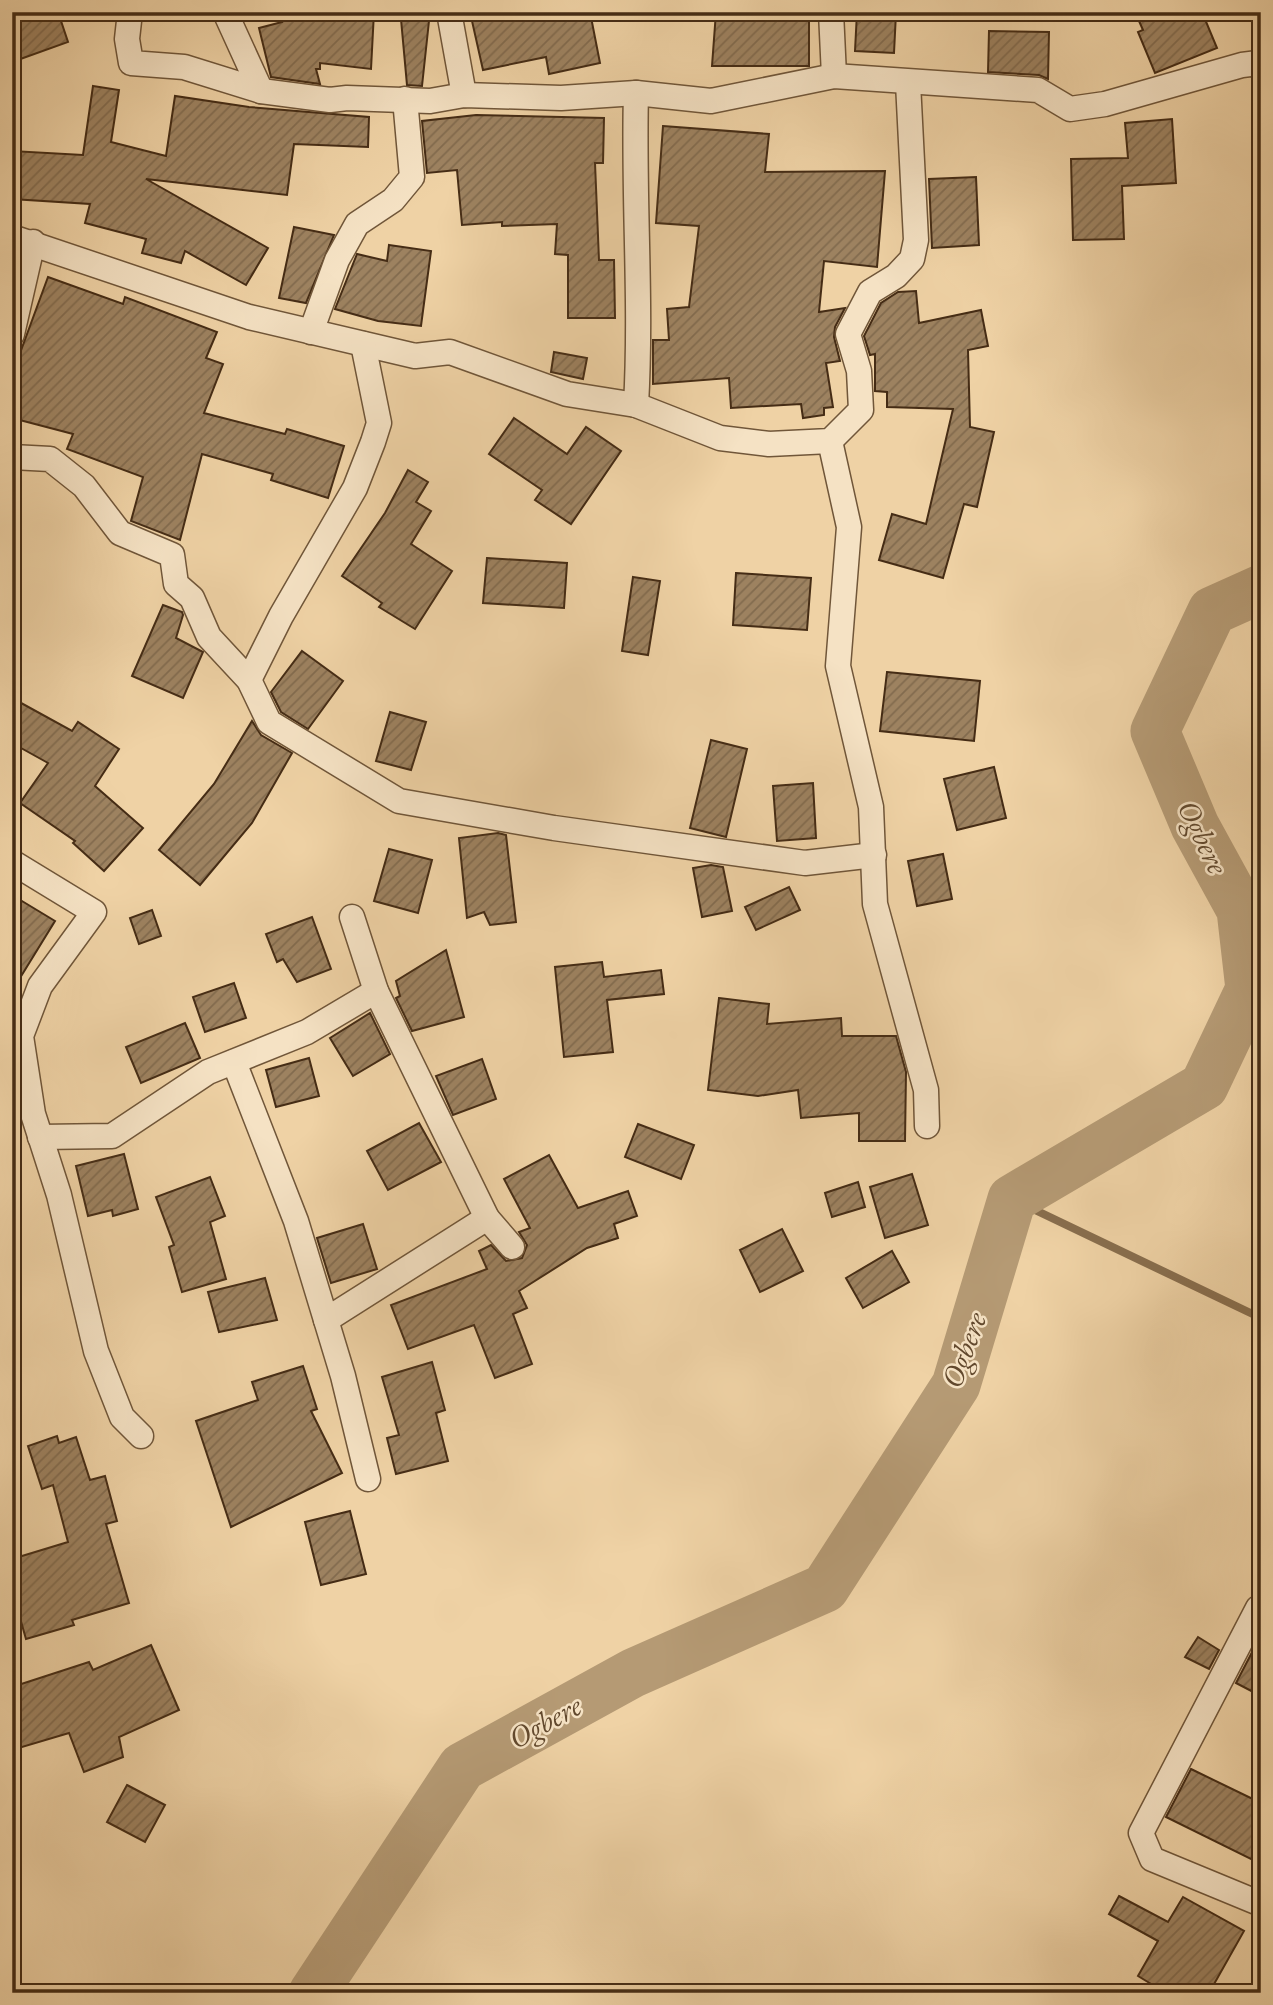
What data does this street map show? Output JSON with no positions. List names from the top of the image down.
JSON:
{
  "water": ["Ogbere"]
}
